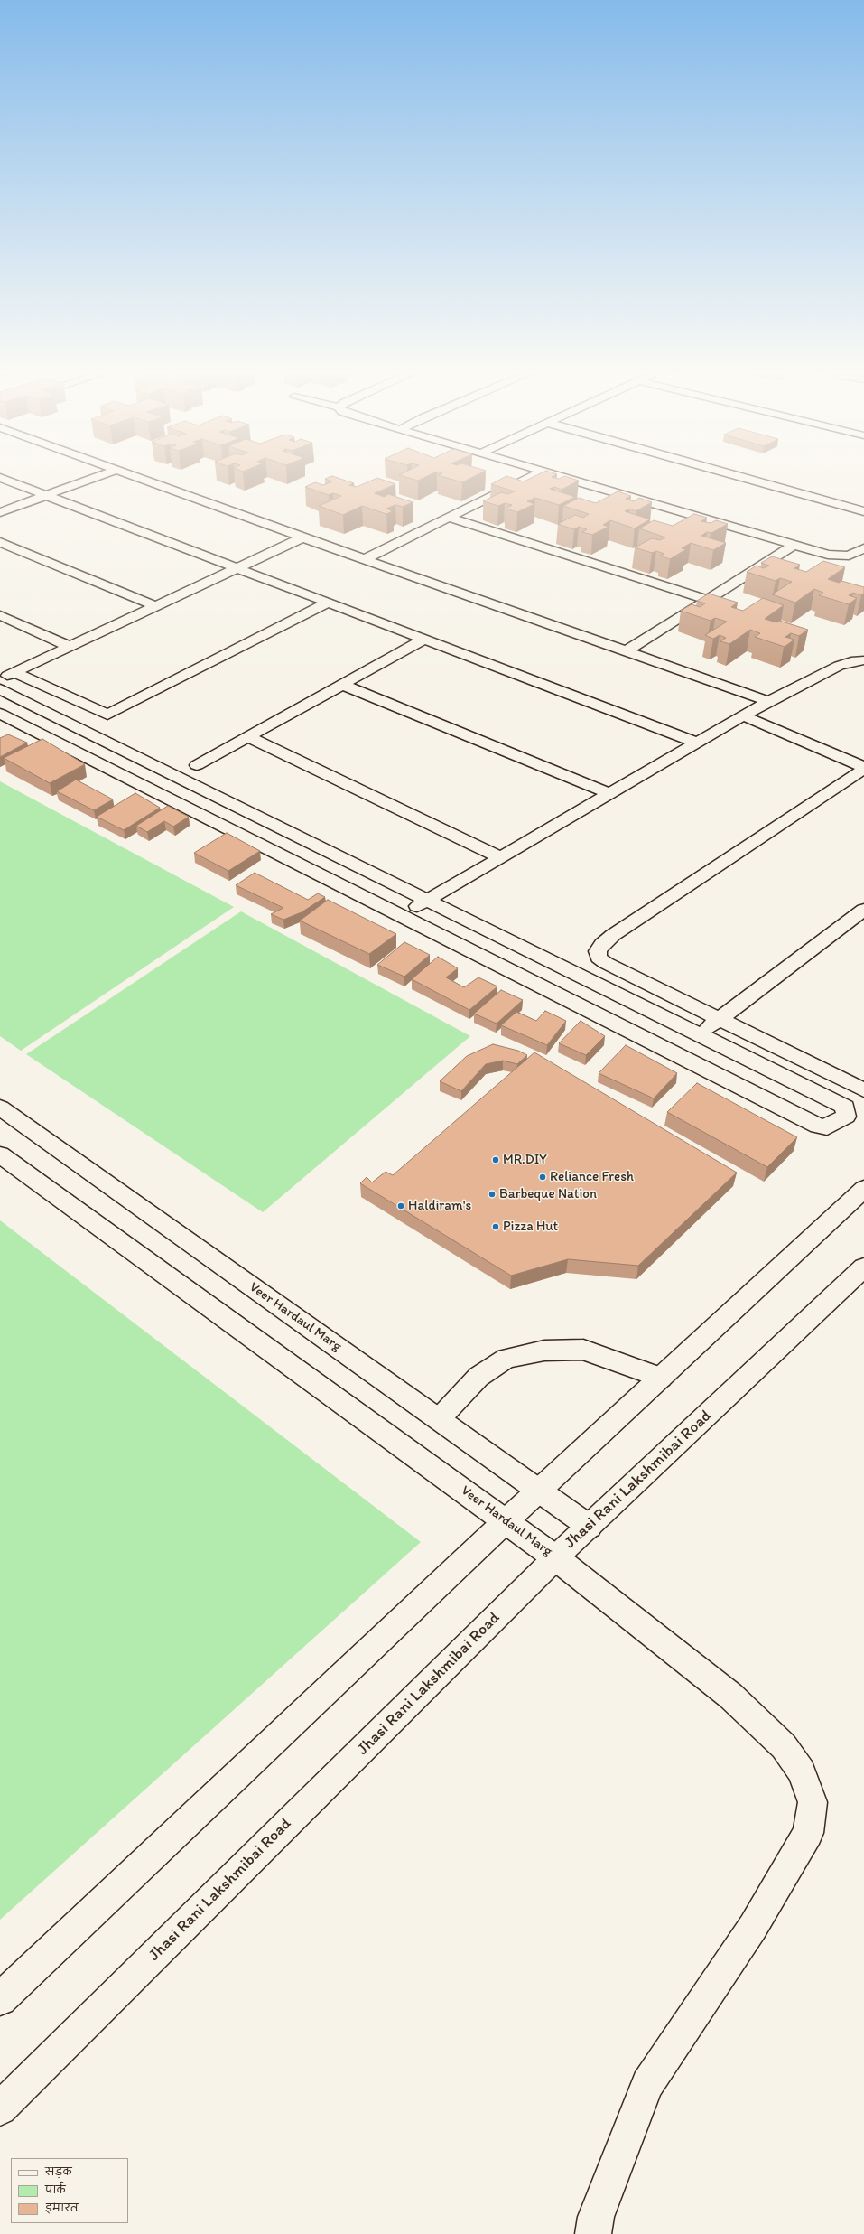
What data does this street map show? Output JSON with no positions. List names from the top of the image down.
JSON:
{
  "streets": {
    "street": ["Veer Hardaul Marg", "Jhasi Rani Lakshmibai Road"]
  },
  "crossings": [
    ["Veer Hardaul Marg", "Jhasi Rani Lakshmibai Road"]
  ],
  "places": [
    "MR.DIY",
    "Reliance Fresh",
    "Barbeque Nation",
    "Haldiram's",
    "Pizza Hut"
  ],
  "legend": ["सड़क", "पार्क", "इमारत"]
}
